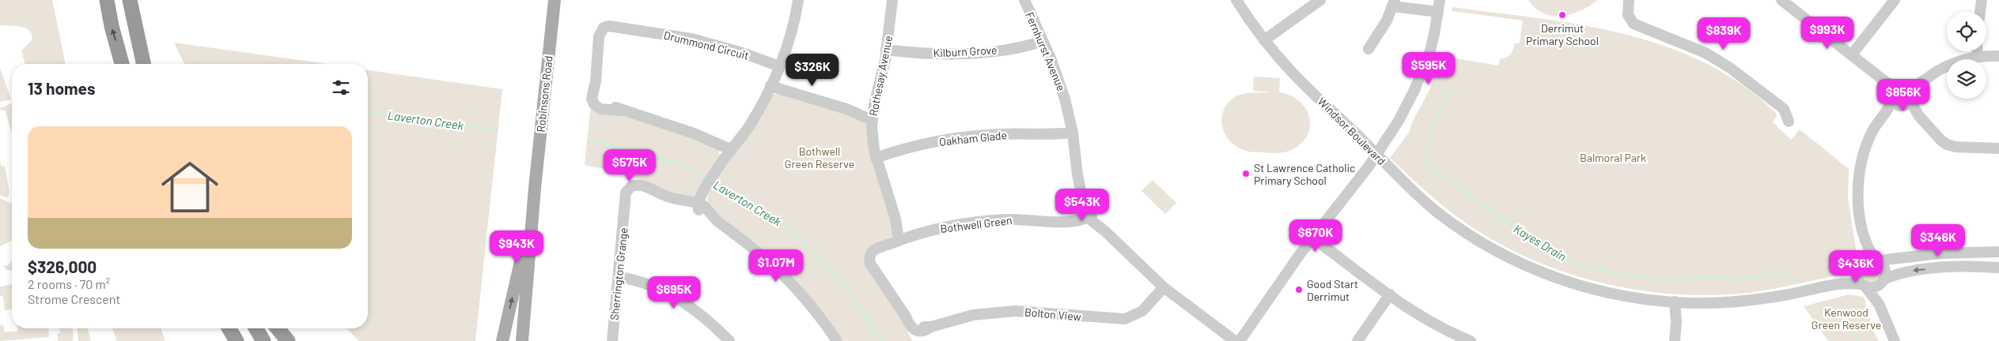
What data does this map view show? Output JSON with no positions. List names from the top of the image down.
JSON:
{
  "streets": {
    "main road": ["Robinsons Road"],
    "street": [
      "Drummond Circuit",
      "Kilburn Grove",
      "Fernhurst Avenue",
      "Rothesay Avenue",
      "Windsor Boulevard",
      "Oakham Glade",
      "Bothwell Green",
      "Sherrington Grange",
      "Bolton View"
    ]
  },
  "crossings": [
    ["Kilburn Grove", "Fernhurst Avenue"],
    ["Kilburn Grove", "Rothesay Avenue"],
    ["Fernhurst Avenue", "Oakham Glade"],
    ["Fernhurst Avenue", "Bothwell Green"],
    ["Rothesay Avenue", "Oakham Glade"],
    ["Rothesay Avenue", "Bothwell Green"],
    ["Bothwell Green", "Bolton View"]
  ],
  "water": ["Laverton Creek", "Kayes Drain"],
  "parks": ["Bothwell Green Reserve", "Balmoral Park", "Kenwood Green Reserve"],
  "places": ["Derrimut Primary School", "St Lawrence Catholic Primary School", "Good Start Derrimut"],
  "page": {
    "price": [
      "$993K",
      "$839K",
      "$595K",
      "$326K",
      "$856K",
      "$575K",
      "$543K",
      "$670K",
      "$346K",
      "$943K",
      "$1.07M",
      "$436K",
      "$695K"
    ],
    "heading": "13 homes",
    "list": [
      {
        "name": "$326,000",
        "note": "2 rooms · 70 m² · Strome Crescent"
      }
    ]
  }
}
